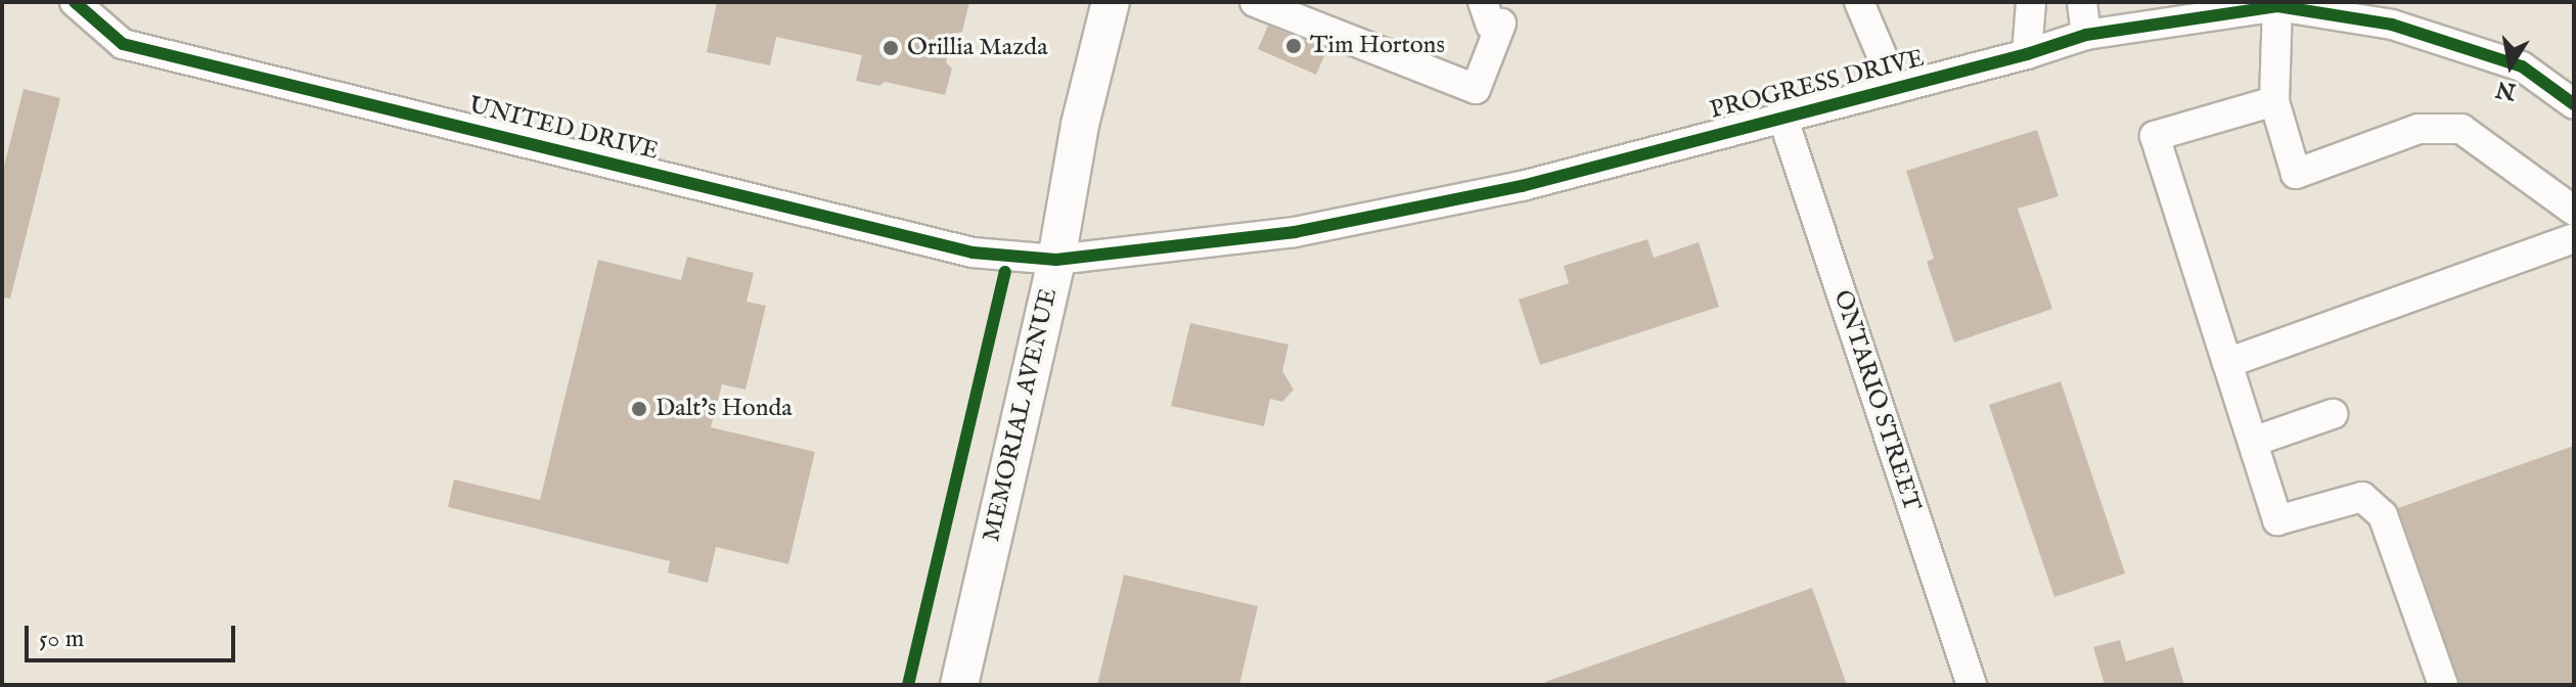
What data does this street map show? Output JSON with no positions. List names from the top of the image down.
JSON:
{
  "streets": {
    "main road": ["MEMORIAL AVENUE"],
    "street": ["PROGRESS DRIVE", "UNITED DRIVE", "ONTARIO STREET"]
  },
  "crossings": [
    ["PROGRESS DRIVE", "UNITED DRIVE"],
    ["PROGRESS DRIVE", "ONTARIO STREET"],
    ["PROGRESS DRIVE", "MEMORIAL AVENUE"],
    ["UNITED DRIVE", "MEMORIAL AVENUE"]
  ],
  "places": ["Tim Hortons", "Orillia Mazda", "Dalt's Honda"],
  "scale_bar": "50 m",
  "north": "bottom"
}
